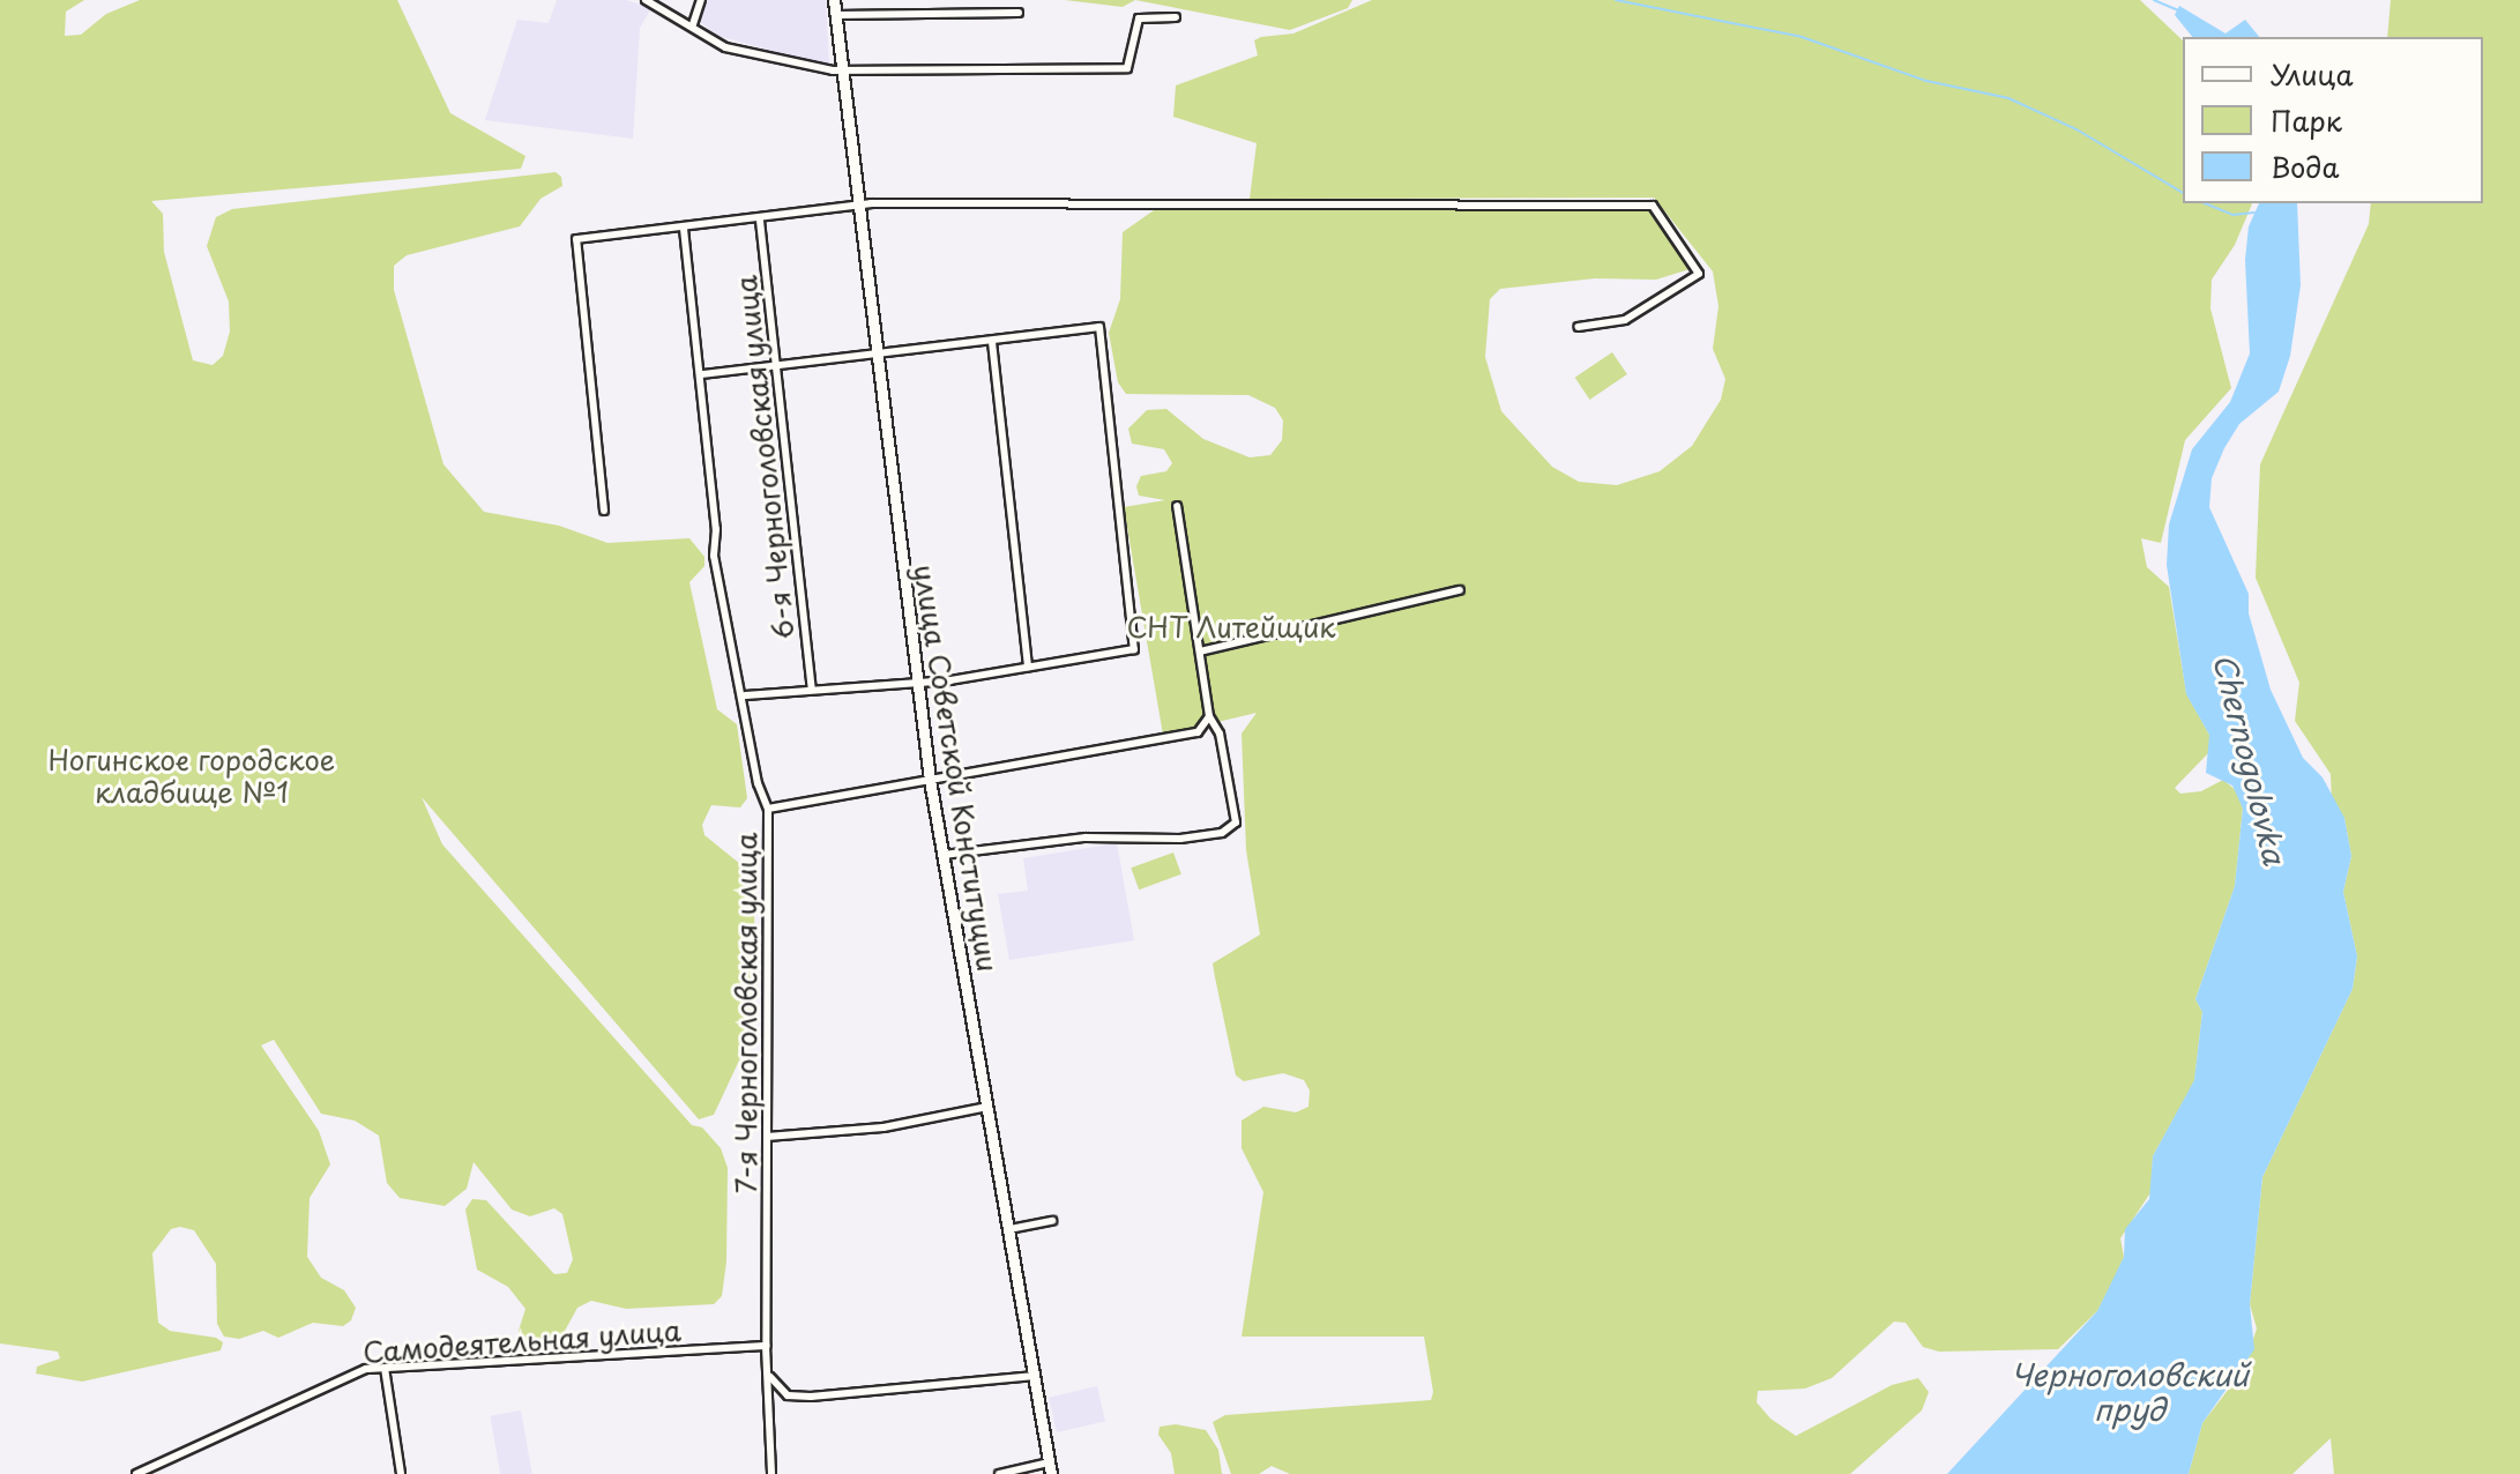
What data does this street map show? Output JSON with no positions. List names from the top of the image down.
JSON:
{
  "streets": {
    "street": [
      "6-я Черноголовская улица",
      "улица Советской Конституции",
      "7-я Черноголовская улица",
      "Самодеятельная улица"
    ]
  },
  "crossings": [
    ["7-я Черноголовская улица", "Самодеятельная улица"]
  ],
  "water": ["Chernogolovka", "Черноголовский пруд"],
  "parks": ["СНТ Литейщик", "Ногинское городское кладбище №1"],
  "legend": ["Улица", "Парк", "Вода"]
}
